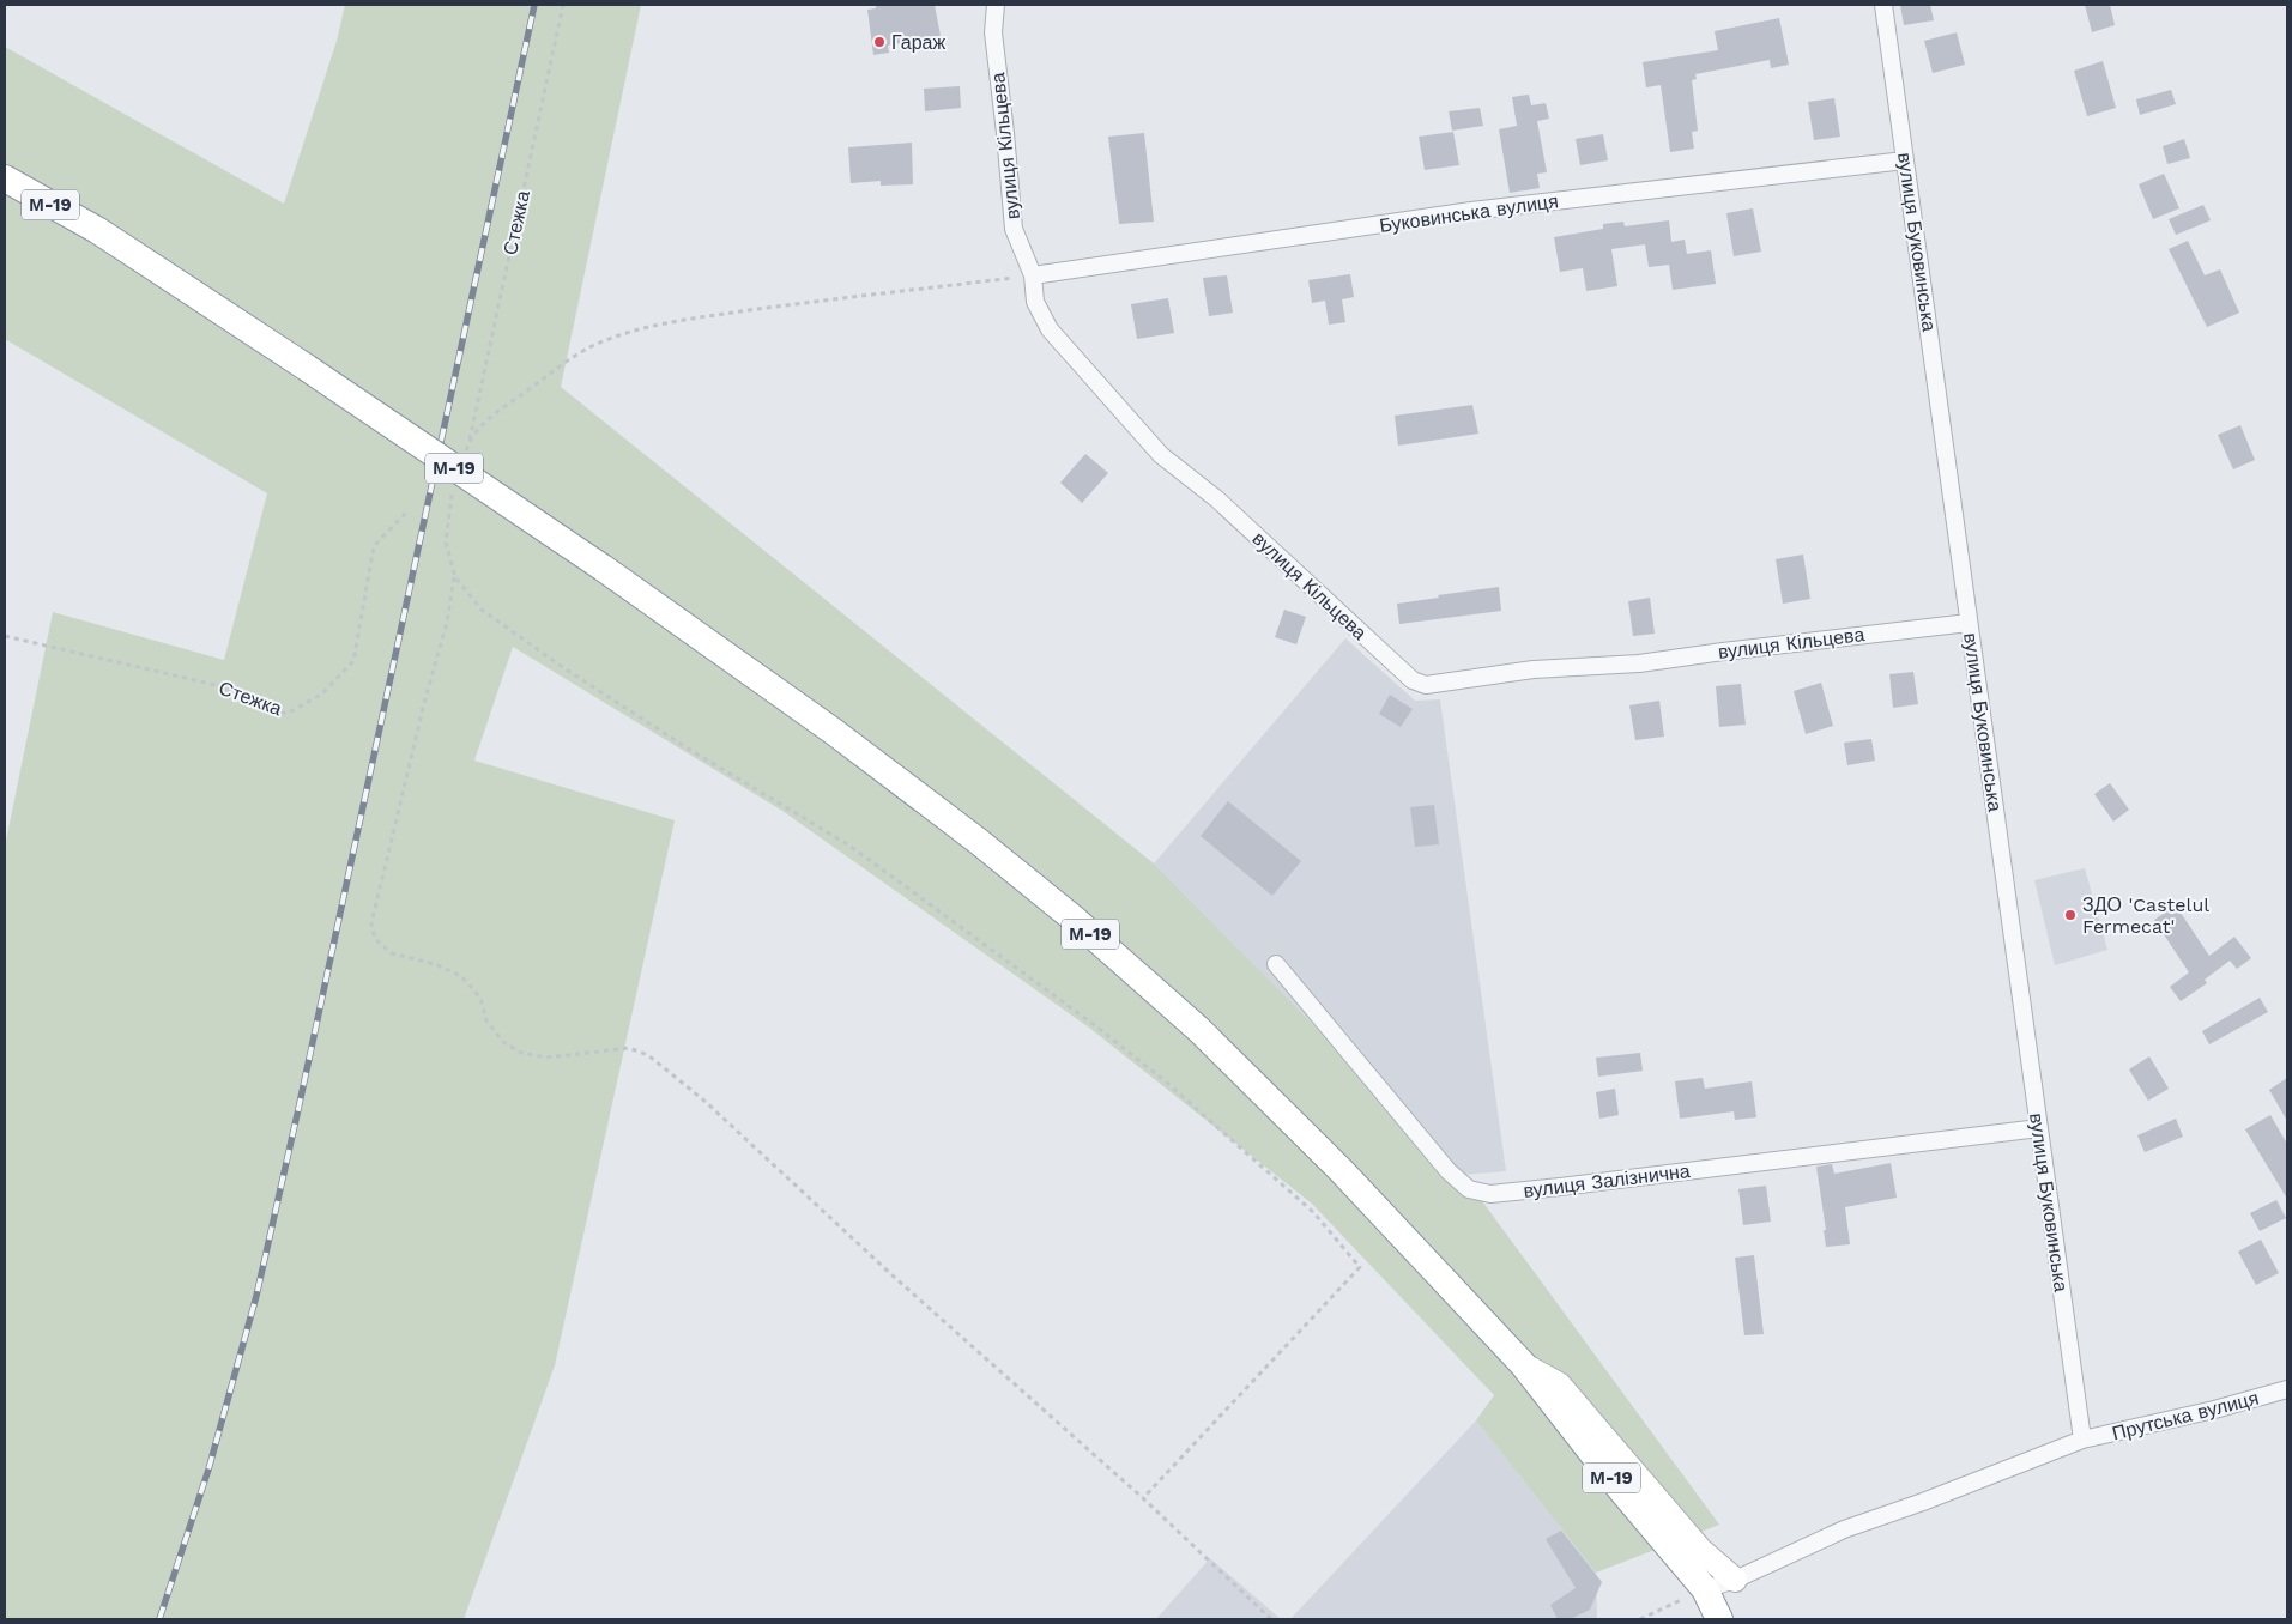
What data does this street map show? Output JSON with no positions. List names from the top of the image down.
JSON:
{
  "streets": {
    "highway": ["М-19"],
    "street": [
      "вулиця Кільцева",
      "Буковинська вулиця",
      "вулиця Буковинська",
      "вулиця Залізнична",
      "Прутська вулиця"
    ],
    "path": ["Стежка"]
  },
  "crossings": [
    ["вулиця Кільцева", "Буковинська вулиця"],
    ["вулиця Кільцева", "вулиця Буковинська"],
    ["М-19", "Прутська вулиця"],
    ["Буковинська вулиця", "вулиця Буковинська"],
    ["вулиця Буковинська", "вулиця Залізнична"],
    ["вулиця Буковинська", "Прутська вулиця"]
  ],
  "places": ["Гараж", "ЗДО 'Castelul Fermecat'"]
}
